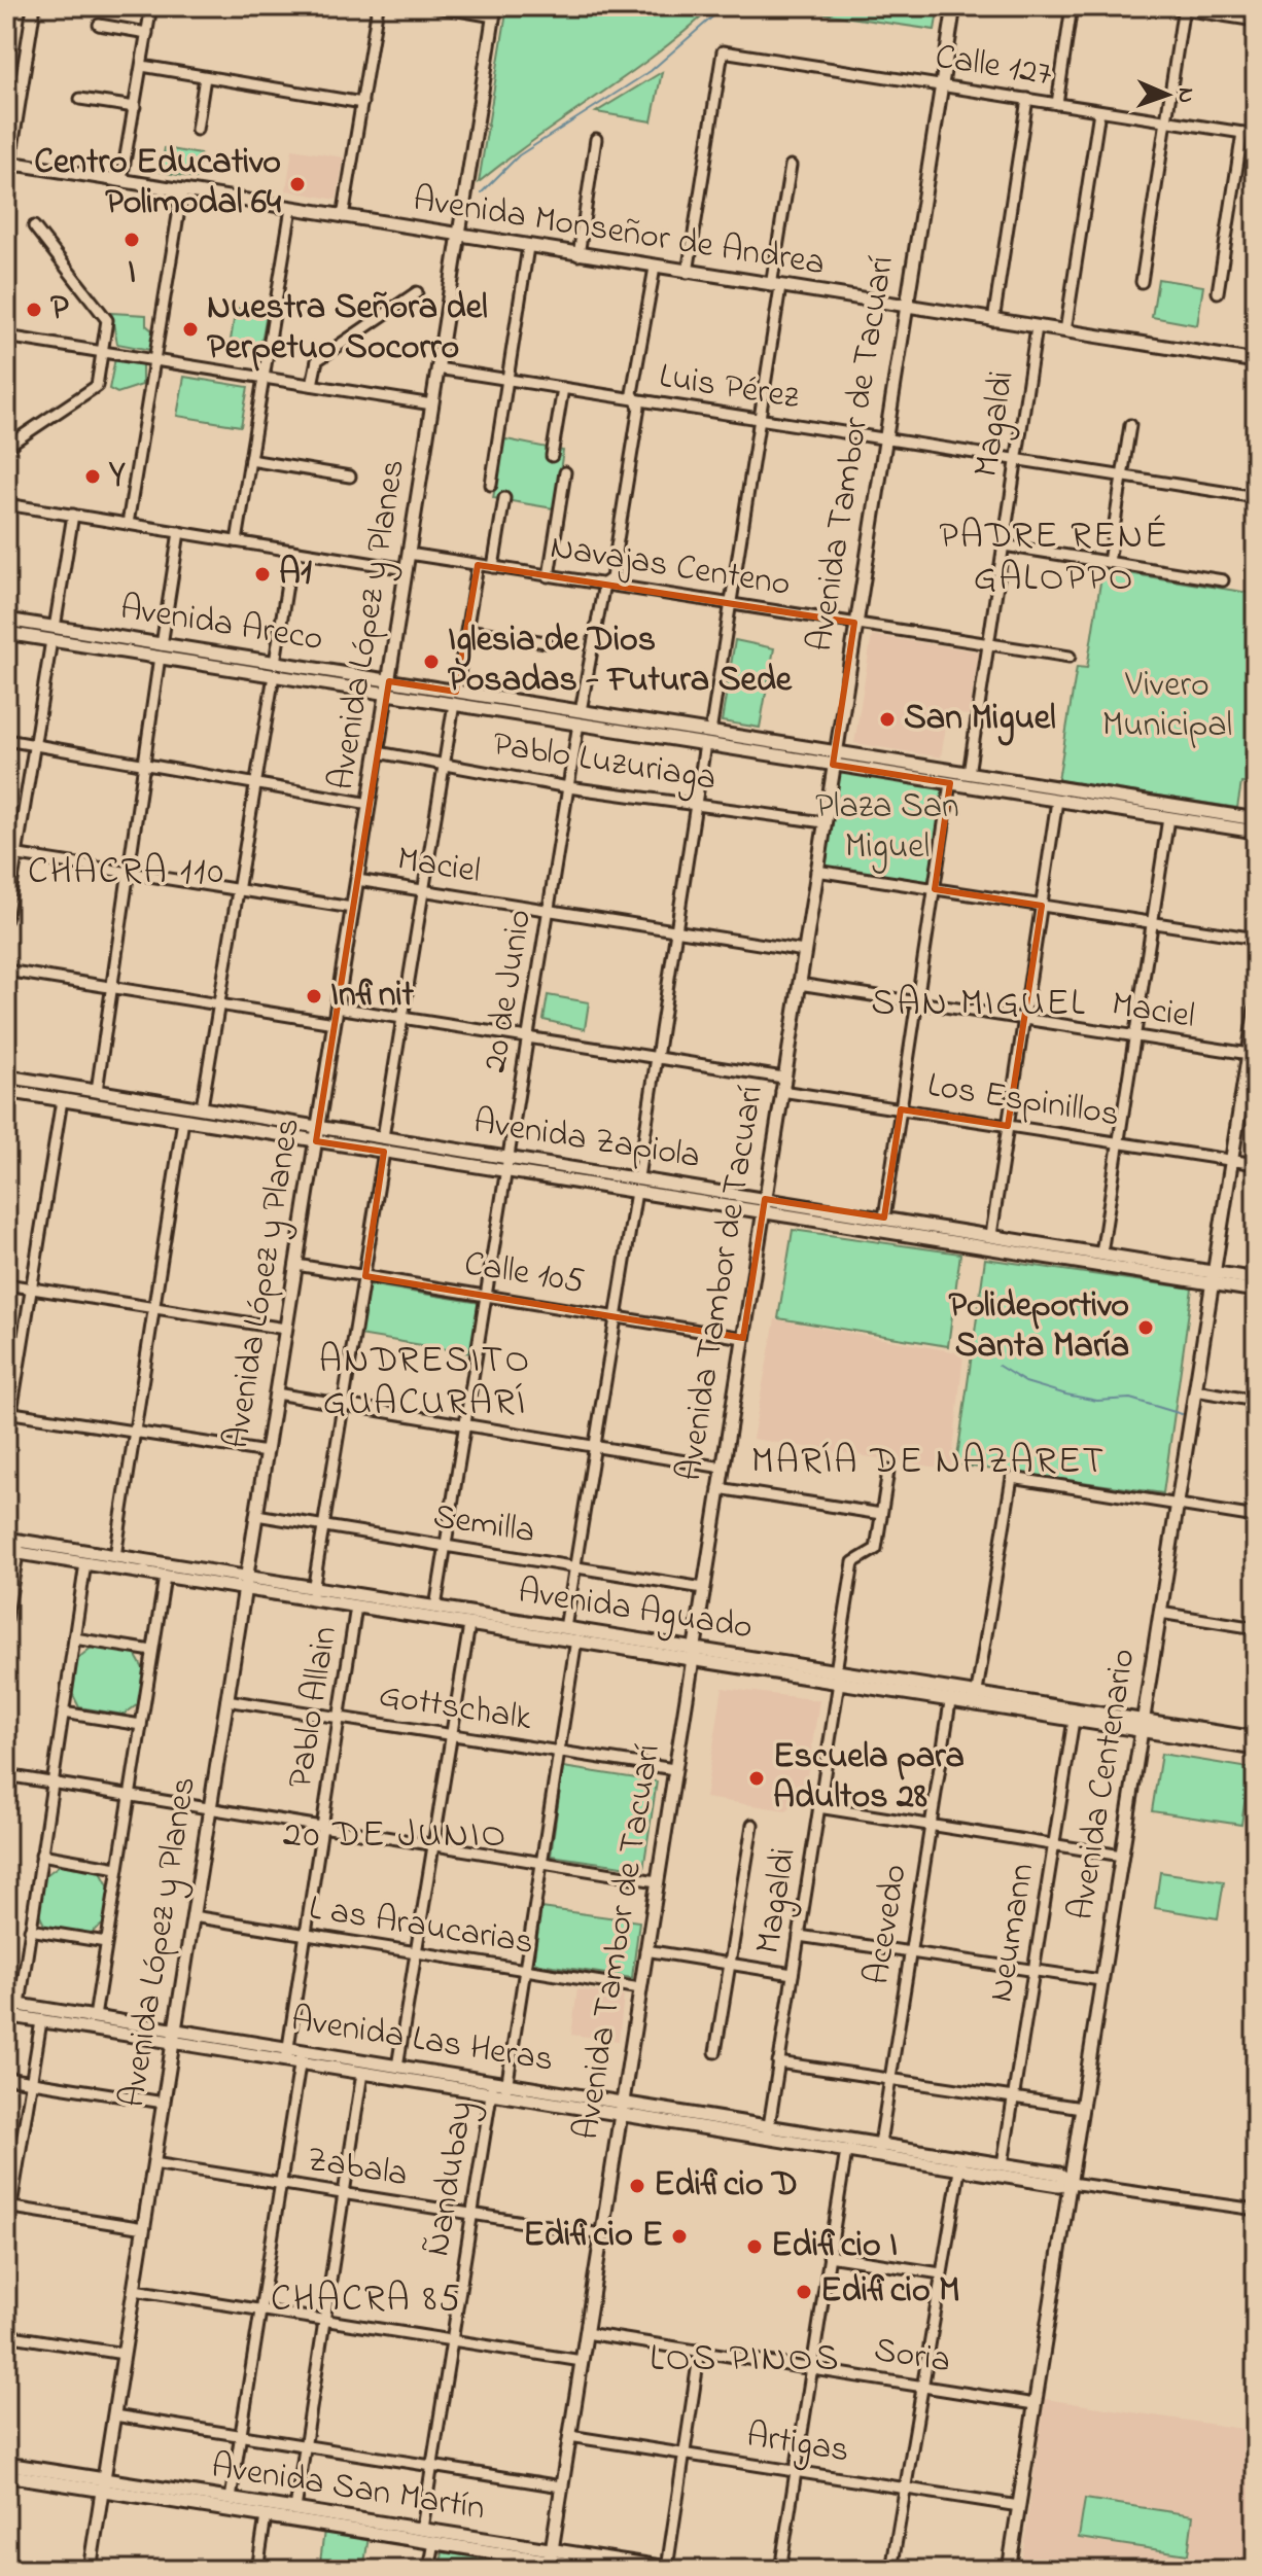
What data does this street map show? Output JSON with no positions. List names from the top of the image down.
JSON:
{
  "streets": {
    "main road": [
      "Avenida Monseñor de Andrea",
      "Avenida Tambor de Tacuarí",
      "Avenida Areco",
      "Avenida López y Planes",
      "Avenida Zapiola",
      "Avenida Aguado",
      "Avenida Centenario",
      "Avenida Las Heras",
      "Avenida San Martín"
    ],
    "street": [
      "Calle 127",
      "Luis Pérez",
      "Magaldi",
      "Navajas Centeno",
      "Pablo Luzuriaga",
      "Maciel",
      "20 de Junio",
      "Los Espinillos",
      "Calle 105",
      "Semilla",
      "Pablo Allain",
      "Gottschalk",
      "Acevedo",
      "L as Araucarias",
      "Neumann",
      "Zabala",
      "Ñandubay",
      "Soria",
      "Artigas"
    ]
  },
  "crossings": [
    ["Calle 127", "Avenida Monseñor de Andrea"],
    ["Calle 127", "Avenida Tambor de Tacuarí"],
    ["Avenida Monseñor de Andrea", "Magaldi"],
    ["Avenida Monseñor de Andrea", "Avenida Tambor de Tacuarí"],
    ["Avenida Monseñor de Andrea", "Avenida López y Planes"],
    ["Avenida Monseñor de Andrea", "20 de Junio"],
    ["Luis Pérez", "Magaldi"],
    ["Luis Pérez", "Avenida Tambor de Tacuarí"],
    ["Luis Pérez", "Avenida López y Planes"],
    ["Luis Pérez", "20 de Junio"],
    ["Magaldi", "Navajas Centeno"],
    ["Magaldi", "Avenida Areco"],
    ["Magaldi", "Avenida Aguado"],
    ["Magaldi", "Avenida Las Heras"],
    ["Avenida Tambor de Tacuarí", "Navajas Centeno"],
    ["Avenida Tambor de Tacuarí", "Avenida Areco"],
    ["Avenida Tambor de Tacuarí", "Pablo Luzuriaga"],
    ["Avenida Tambor de Tacuarí", "Maciel"],
    ["Avenida Tambor de Tacuarí", "Los Espinillos"],
    ["Avenida Tambor de Tacuarí", "Avenida Zapiola"],
    ["Avenida Tambor de Tacuarí", "Calle 105"],
    ["Avenida Tambor de Tacuarí", "Semilla"],
    ["Avenida Tambor de Tacuarí", "Avenida Aguado"],
    ["Avenida Tambor de Tacuarí", "Gottschalk"],
    ["Avenida Tambor de Tacuarí", "L as Araucarias"],
    ["Avenida Tambor de Tacuarí", "Avenida Las Heras"],
    ["Avenida Tambor de Tacuarí", "Zabala"],
    ["Avenida Tambor de Tacuarí", "Soria"],
    ["Avenida Tambor de Tacuarí", "Artigas"],
    ["Avenida Tambor de Tacuarí", "Avenida San Martín"],
    ["Navajas Centeno", "Avenida López y Planes"],
    ["Navajas Centeno", "20 de Junio"],
    ["Avenida Areco", "Avenida López y Planes"],
    ["Avenida Areco", "20 de Junio"],
    ["Avenida López y Planes", "Pablo Luzuriaga"],
    ["Avenida López y Planes", "Maciel"],
    ["Avenida López y Planes", "Avenida Zapiola"],
    ["Avenida López y Planes", "Calle 105"],
    ["Avenida López y Planes", "Semilla"],
    ["Avenida López y Planes", "Avenida Aguado"],
    ["Avenida López y Planes", "Gottschalk"],
    ["Avenida López y Planes", "L as Araucarias"],
    ["Avenida López y Planes", "Avenida Las Heras"],
    ["Avenida López y Planes", "Zabala"],
    ["Avenida López y Planes", "Avenida San Martín"],
    ["Pablo Luzuriaga", "20 de Junio"],
    ["Maciel", "20 de Junio"],
    ["Maciel", "Avenida Centenario"],
    ["20 de Junio", "Avenida Zapiola"],
    ["20 de Junio", "Calle 105"],
    ["20 de Junio", "Semilla"],
    ["20 de Junio", "Avenida Aguado"],
    ["Los Espinillos", "Avenida Centenario"],
    ["Avenida Zapiola", "Pablo Allain"],
    ["Avenida Zapiola", "Avenida Centenario"],
    ["Calle 105", "Pablo Allain"],
    ["Semilla", "Pablo Allain"],
    ["Avenida Aguado", "Pablo Allain"],
    ["Avenida Aguado", "Avenida Centenario"],
    ["Avenida Aguado", "Acevedo"],
    ["Avenida Aguado", "Neumann"],
    ["Avenida Aguado", "Ñandubay"],
    ["Pablo Allain", "Gottschalk"],
    ["Pablo Allain", "L as Araucarias"],
    ["Pablo Allain", "Avenida Las Heras"],
    ["Pablo Allain", "Zabala"],
    ["Pablo Allain", "Avenida San Martín"],
    ["Gottschalk", "Ñandubay"],
    ["Avenida Centenario", "Avenida Las Heras"],
    ["Avenida Centenario", "Soria"],
    ["Avenida Centenario", "Artigas"],
    ["Acevedo", "Avenida Las Heras"],
    ["L as Araucarias", "Ñandubay"],
    ["Neumann", "Avenida Las Heras"],
    ["Avenida Las Heras", "Ñandubay"],
    ["Zabala", "Ñandubay"],
    ["Ñandubay", "Avenida San Martín"]
  ],
  "districts": [
    "PADRE RENÉ GALOPPO",
    "CHACRA 110",
    "SAN MIGUEL",
    "ANDRESITO GUACURARÍ",
    "MARÍA DE NAZARET",
    "20 DE JUNIO",
    "CHACRA 85",
    "LOS PINOS"
  ],
  "parks": ["Vivero Municipal", "Plaza San Miguel"],
  "places": [
    "Centro Educativo Polimodal 64",
    "I",
    "P",
    "Nuestra Señora del Perpetuo Socorro",
    "Y",
    "A1",
    "Iglesia de Dios Posadas - Futura Sede",
    "San Miguel",
    "Infinit",
    "Polideportivo Santa María",
    "Escuela para Adultos 28",
    "Edificio D",
    "Edificio E",
    "Edificio I",
    "Edificio M"
  ],
  "north": "right"
}
